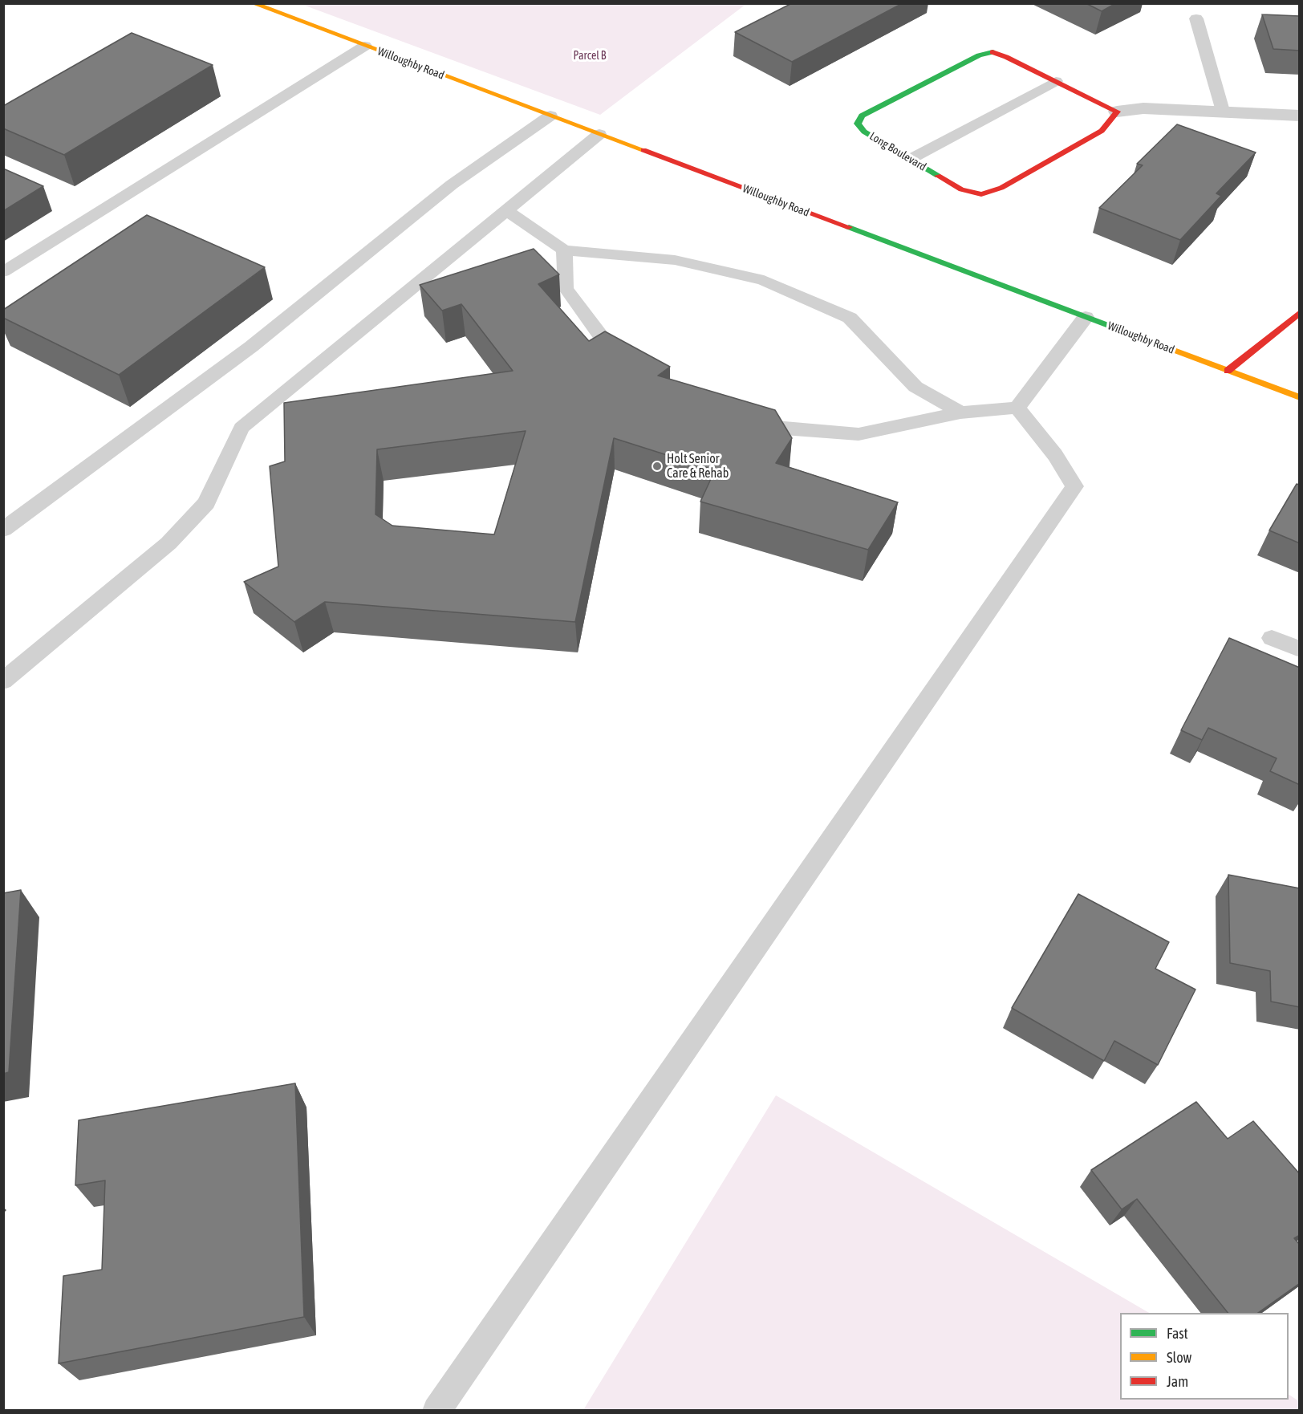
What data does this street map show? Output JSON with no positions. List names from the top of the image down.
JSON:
{
  "streets": {
    "street": ["Willoughby Road", "Long Boulevard"]
  },
  "parks": ["Parcel B"],
  "places": ["Holt Senior Care & Rehab"],
  "legend": ["Fast", "Slow", "Jam"]
}
